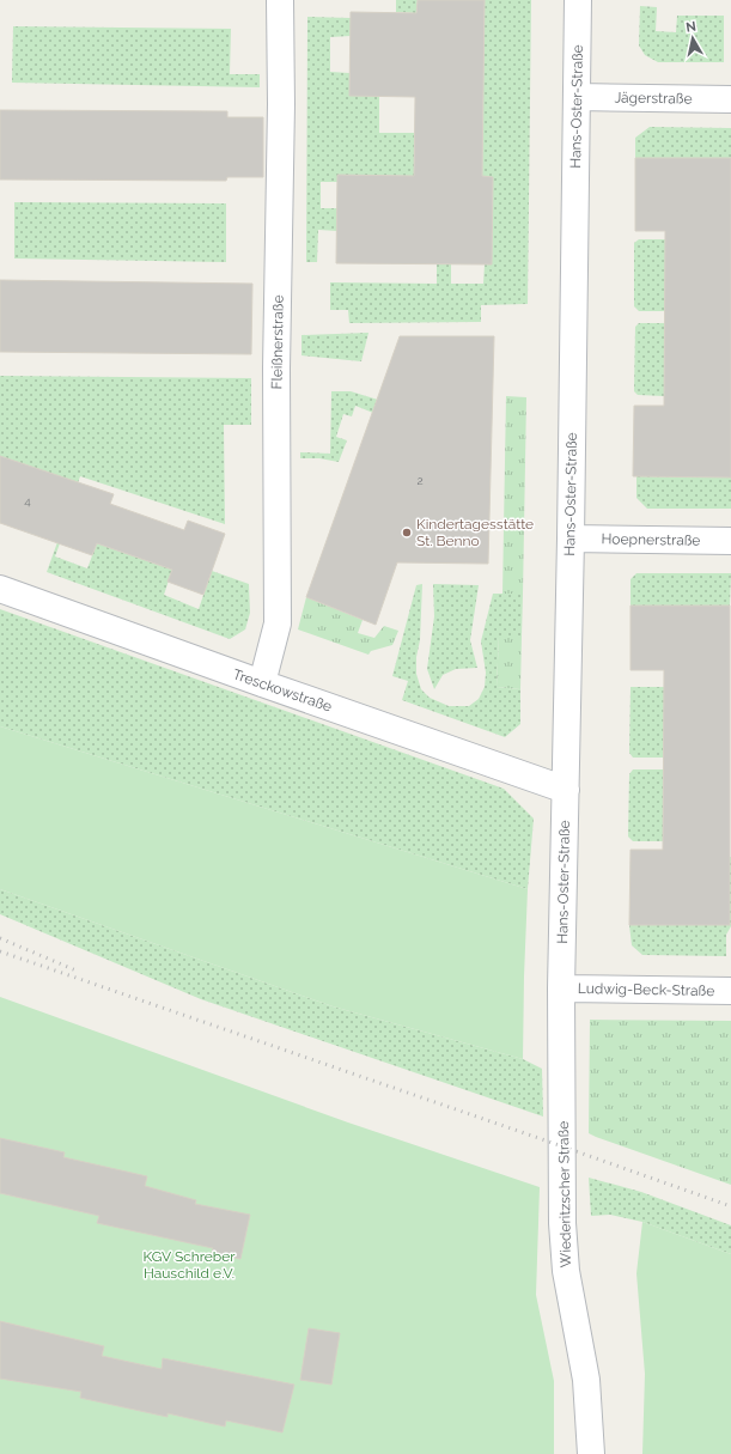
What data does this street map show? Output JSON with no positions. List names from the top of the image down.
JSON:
{
  "streets": {
    "street": [
      "Jägerstraße",
      "Hans-Oster-Straße",
      "Fleißnerstraße",
      "Hoepnerstraße",
      "Tresckowstraße",
      "Ludwig-Beck-Straße",
      "Wiederitzscher Straße"
    ]
  },
  "crossings": [
    ["Jägerstraße", "Hans-Oster-Straße"],
    ["Hans-Oster-Straße", "Hoepnerstraße"],
    ["Hans-Oster-Straße", "Tresckowstraße"],
    ["Hans-Oster-Straße", "Ludwig-Beck-Straße"],
    ["Hans-Oster-Straße", "Wiederitzscher Straße"],
    ["Fleißnerstraße", "Tresckowstraße"],
    ["Ludwig-Beck-Straße", "Wiederitzscher Straße"]
  ],
  "parks": ["KGV Schreber Hauschild e.V."],
  "places": ["Kindertagesstätte St. Benno"],
  "house_numbers": ["2", "4"],
  "north": "top"
}
